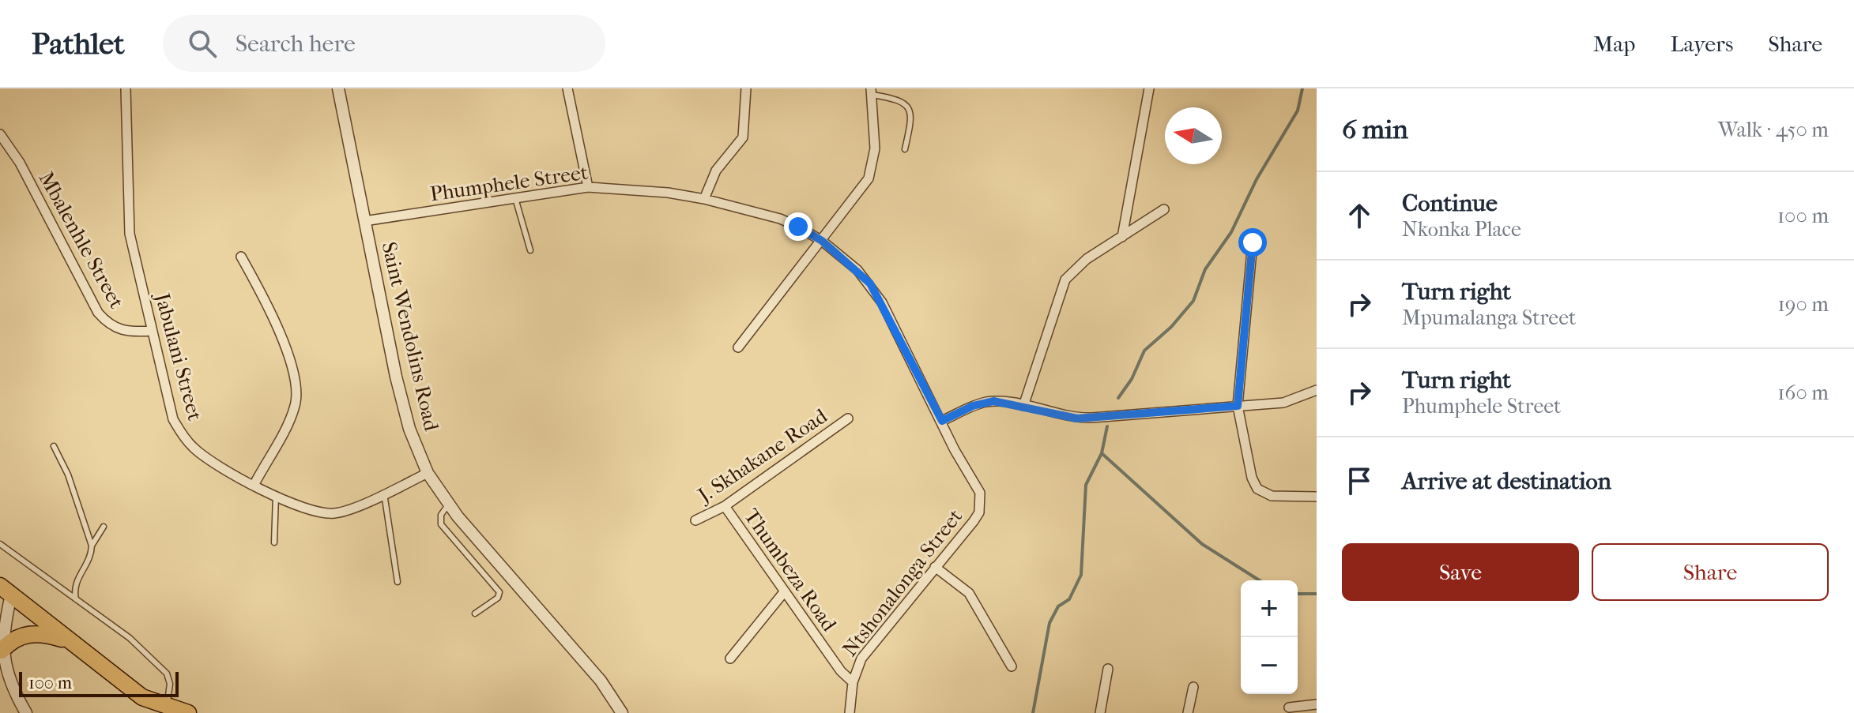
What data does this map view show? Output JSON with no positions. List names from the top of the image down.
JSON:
{
  "streets": {
    "street": [
      "Phumphele Street",
      "Mbalenhle Street",
      "Saint Wendolins Road",
      "Jabulani Street",
      "J. Skhakane Road",
      "Thumbeza Road",
      "Ntshonalonga Street"
    ]
  },
  "crossings": [
    ["Phumphele Street", "Saint Wendolins Road"],
    ["Phumphele Street", "Ntshonalonga Street"],
    ["Mbalenhle Street", "Jabulani Street"],
    ["Saint Wendolins Road", "Jabulani Street"],
    ["J. Skhakane Road", "Thumbeza Road"],
    ["Thumbeza Road", "Ntshonalonga Street"]
  ],
  "scale_bar": "100 m",
  "north": "left",
  "page": {
    "header": "Pathlet",
    "search": "Search here",
    "nav": ["Map", "Layers", "Share"],
    "heading": ["6 min", "Walk · 450 m"],
    "list": [
      ["Continue", "Nkonka Place", "100 m"],
      ["Turn right", "Mpumalanga Street", "190 m"],
      ["Turn right", "Phumphele Street", "160 m"],
      "Arrive at destination"
    ],
    "buttons": ["Save", "Share"],
    "map_buttons": ["+", "−"],
    "scale": "100 m"
  }
}
